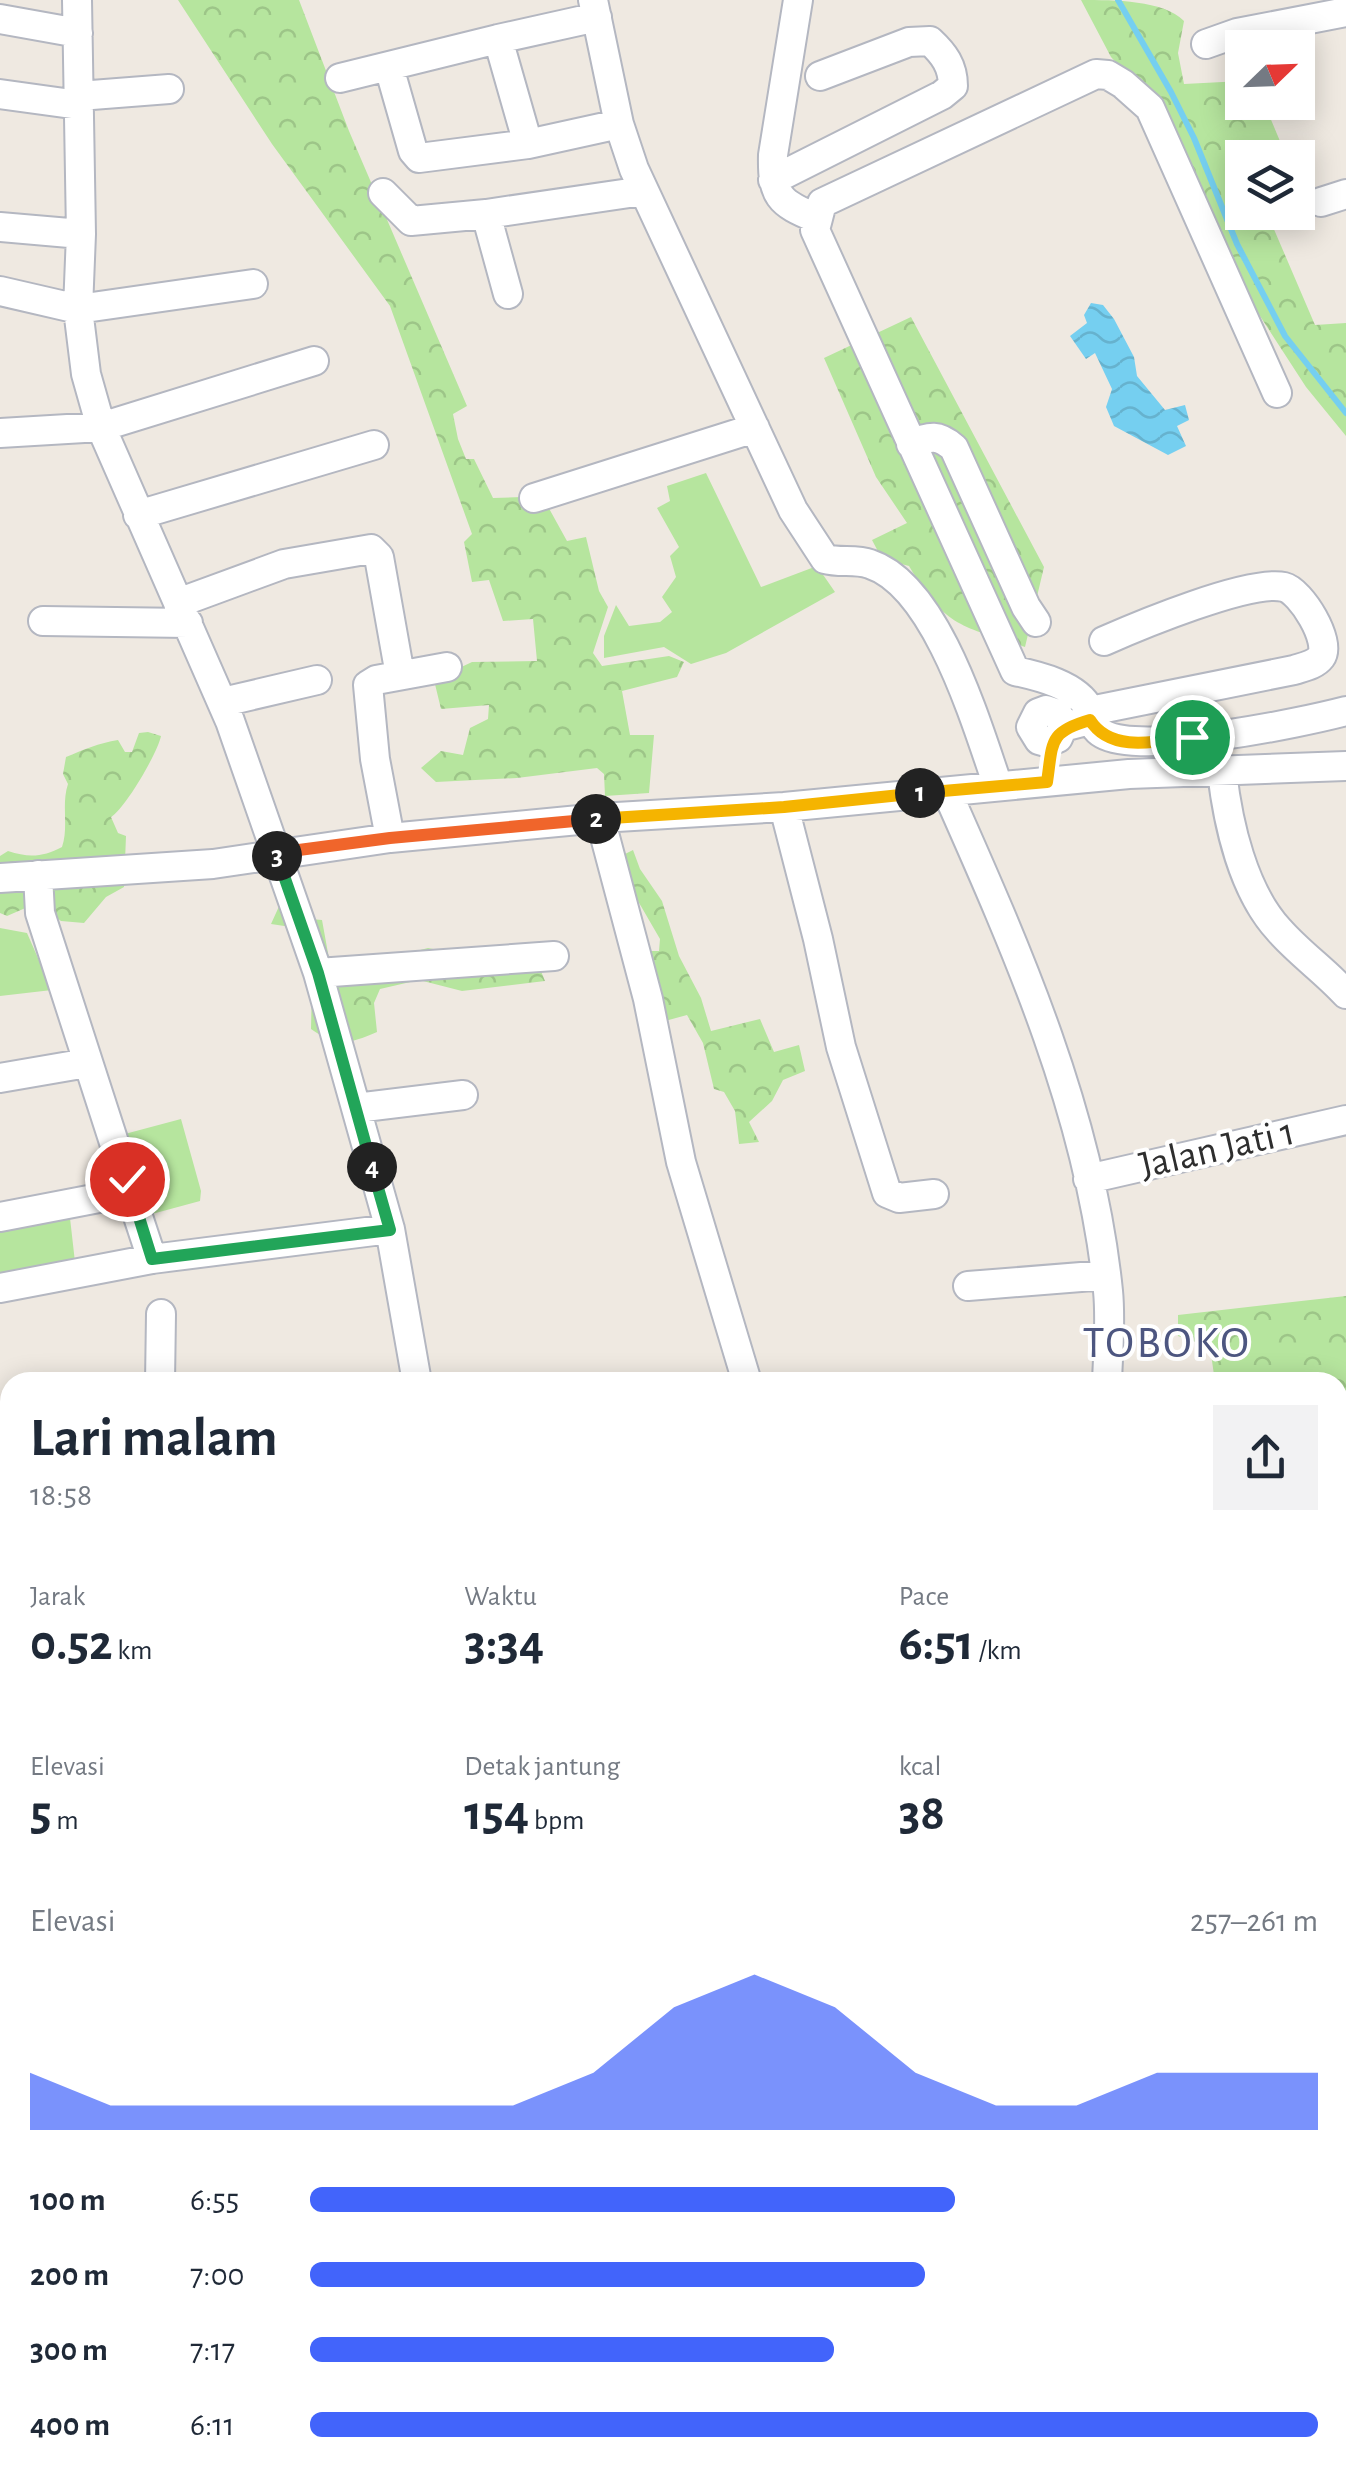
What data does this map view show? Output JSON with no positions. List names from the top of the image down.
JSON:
{
  "streets": {
    "street": ["Jalan Jati 1"]
  },
  "districts": ["TOBOKO"],
  "north": "top right",
  "page": {
    "pins": [
      "1",
      "2",
      "3",
      "4"
    ],
    "heading": ["Lari malam", "18:58"],
    "stats": [
      ["Jarak", "0.52 km"],
      ["Waktu", "3:34"],
      ["Pace", "6:51 /km"],
      ["Elevasi", "5 m"],
      ["Detak jantung", "154 bpm"],
      ["kcal", "38"]
    ],
    "chart": ["Elevasi", "257–261 m"],
    "list": [
      {
        "name": "100 m",
        "note": "6:55"
      },
      {
        "name": "200 m",
        "note": "7:00"
      },
      {
        "name": "300 m",
        "note": "7:17"
      },
      {
        "name": "400 m",
        "note": "6:11"
      }
    ]
  }
}
